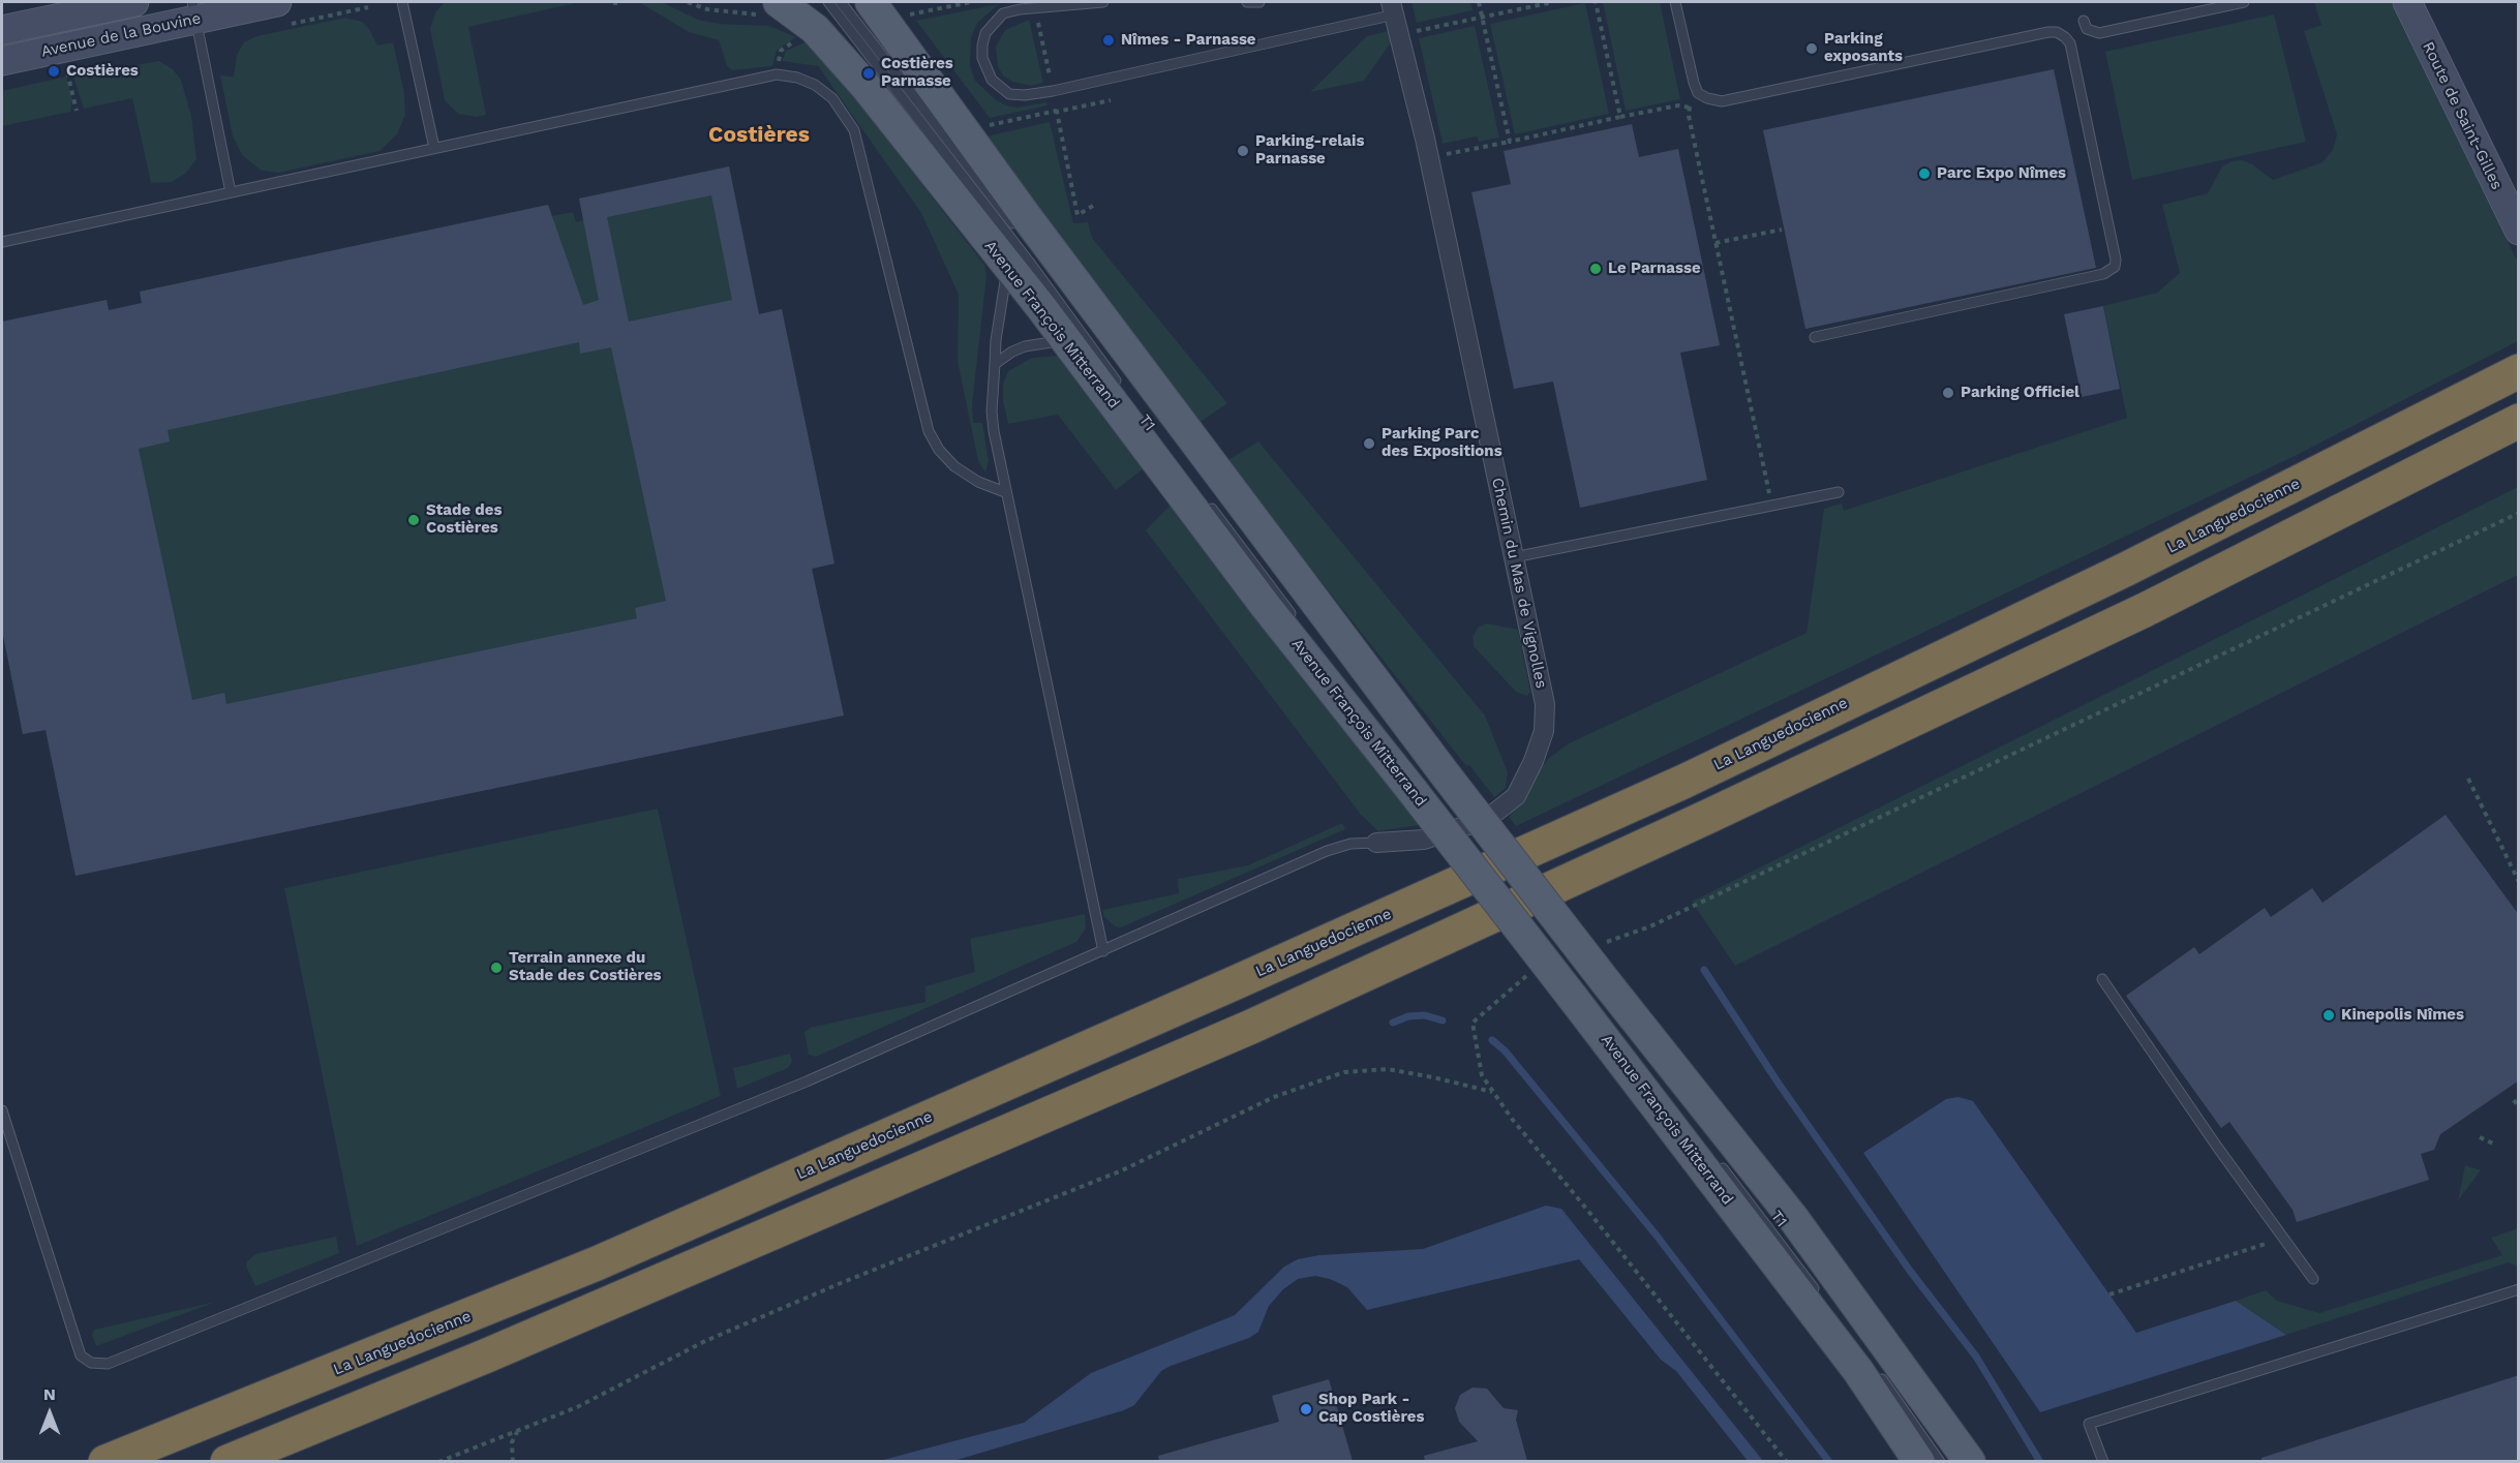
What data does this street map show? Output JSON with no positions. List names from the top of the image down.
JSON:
{
  "streets": {
    "highway": ["La Languedocienne"],
    "main road": ["Avenue François Mitterrand"],
    "street": ["Avenue de la Bouvine", "Route de Saint-Gilles", "Chemin du Mas de Vignolles"],
    "lane": ["T1"]
  },
  "crossings": [
    ["Avenue François Mitterrand", "T1"]
  ],
  "districts": ["Costières"],
  "places": [
    "Nîmes - Parnasse",
    "Parking exposants",
    "Costières",
    "Costières Parnasse",
    "Parking-relais Parnasse",
    "Parc Expo Nîmes",
    "Le Parnasse",
    "Parking Officiel",
    "Parking Parc des Expositions",
    "Stade des Costières",
    "Terrain annexe du Stade des Costières",
    "Kinepolis Nîmes",
    "Shop Park - Cap Costières"
  ],
  "north": "top"
}
